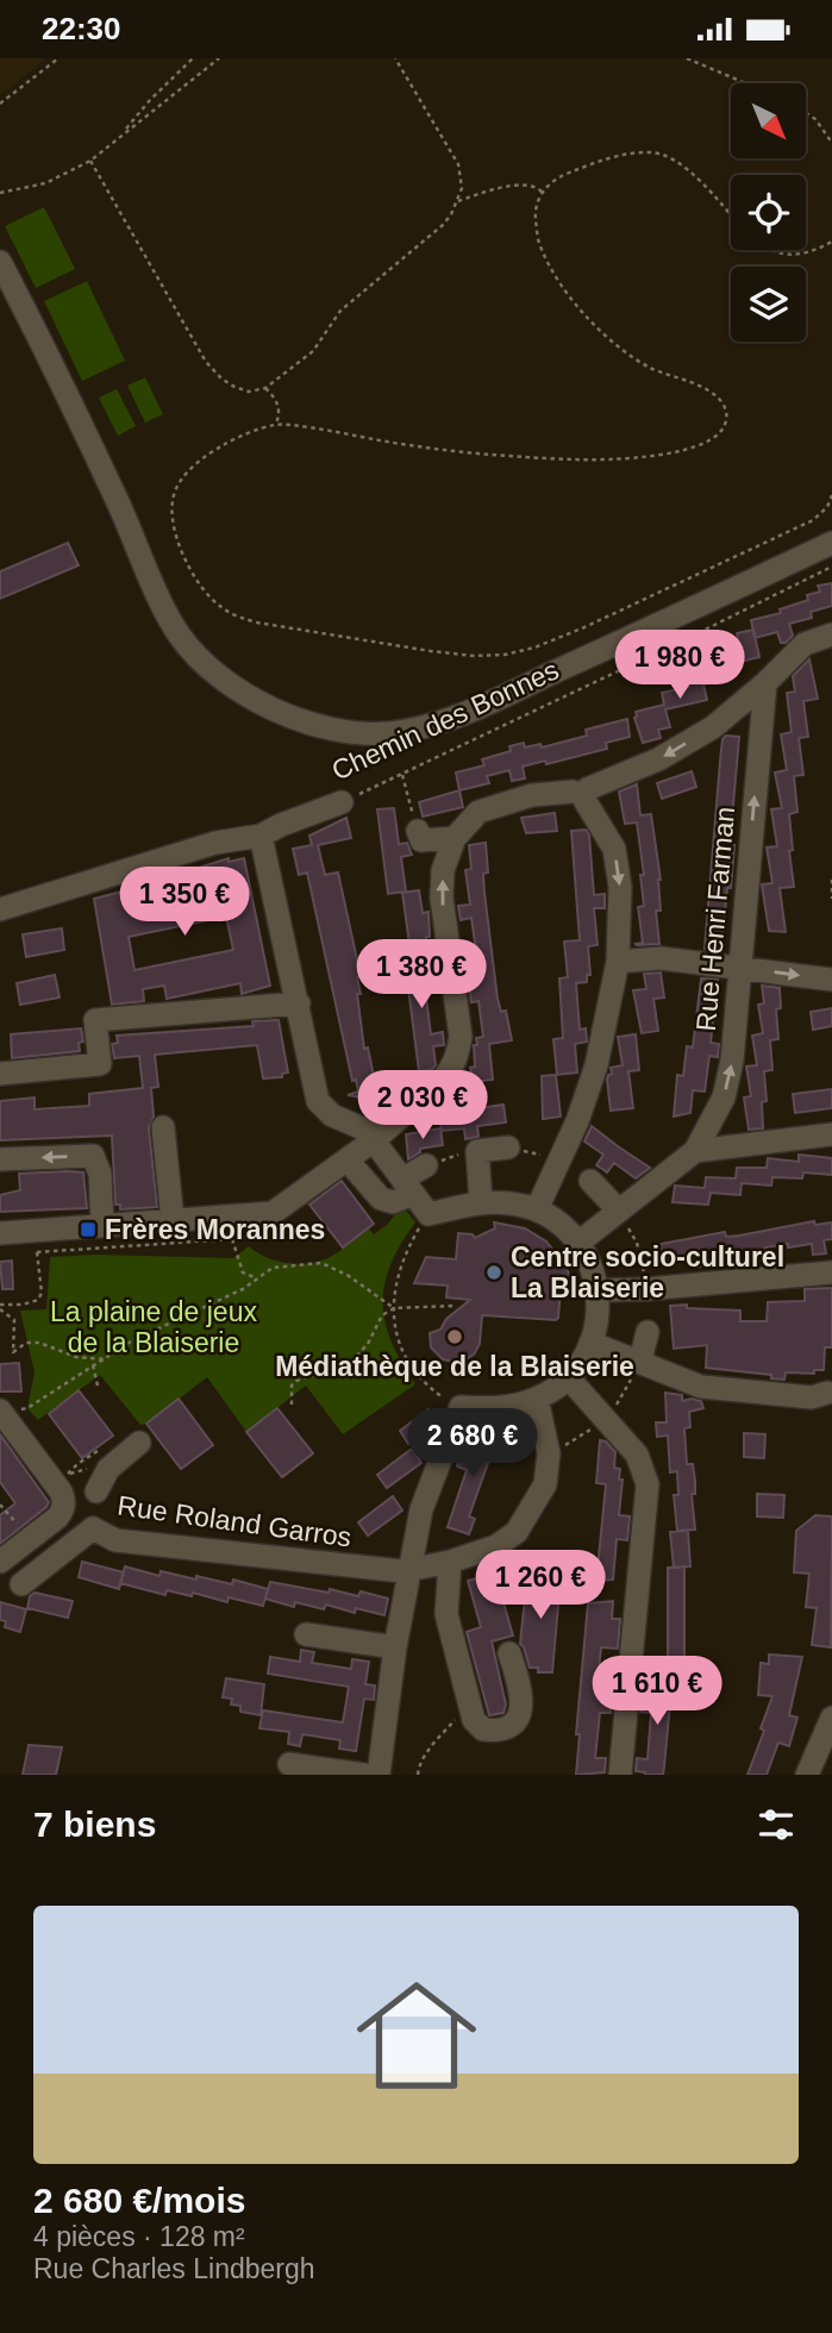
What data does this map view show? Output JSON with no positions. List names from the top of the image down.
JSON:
{
  "streets": {
    "street": ["Chemin des Bonnes", "Rue Henri Farman", "Rue Roland Garros"]
  },
  "parks": ["La plaine de jeux de la Blaiserie"],
  "places": {
    "transit": ["Frères Morannes"],
    "other": ["Centre socio-culturel La Blaiserie", "Médiathèque de la Blaiserie"]
  },
  "north": "bottom right",
  "page": {
    "status": "22:30",
    "price": [
      "1 980 €",
      "1 350 €",
      "1 380 €",
      "2 030 €",
      "2 680 €",
      "1 260 €",
      "1 610 €"
    ],
    "heading": "7 biens",
    "list": [
      {
        "name": "2 680 €/mois",
        "note": "4 pièces · 128 m² · Rue Charles Lindbergh"
      }
    ]
  }
}
